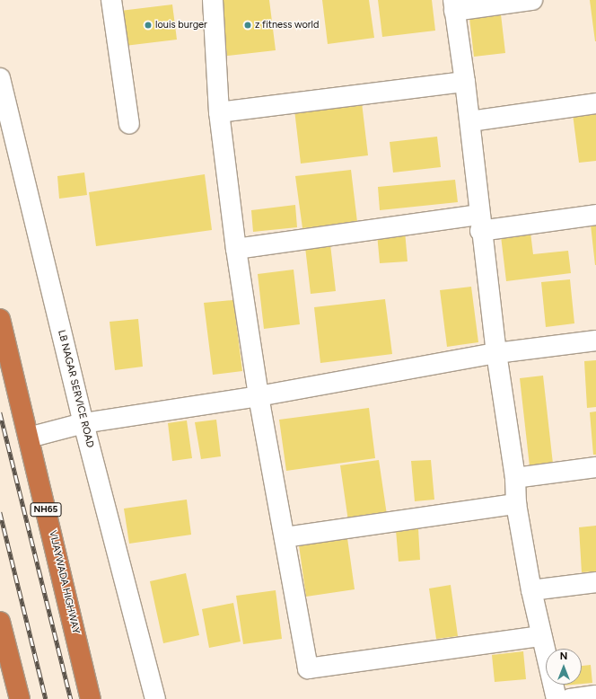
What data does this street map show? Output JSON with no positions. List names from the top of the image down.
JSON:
{
  "streets": {
    "highway": ["NH65", "VIJAYWADA HIGHWAY"],
    "street": ["LB NAGAR SERVICE ROAD"]
  },
  "places": ["louis burger", "z fitness world"],
  "north": "top"
}
